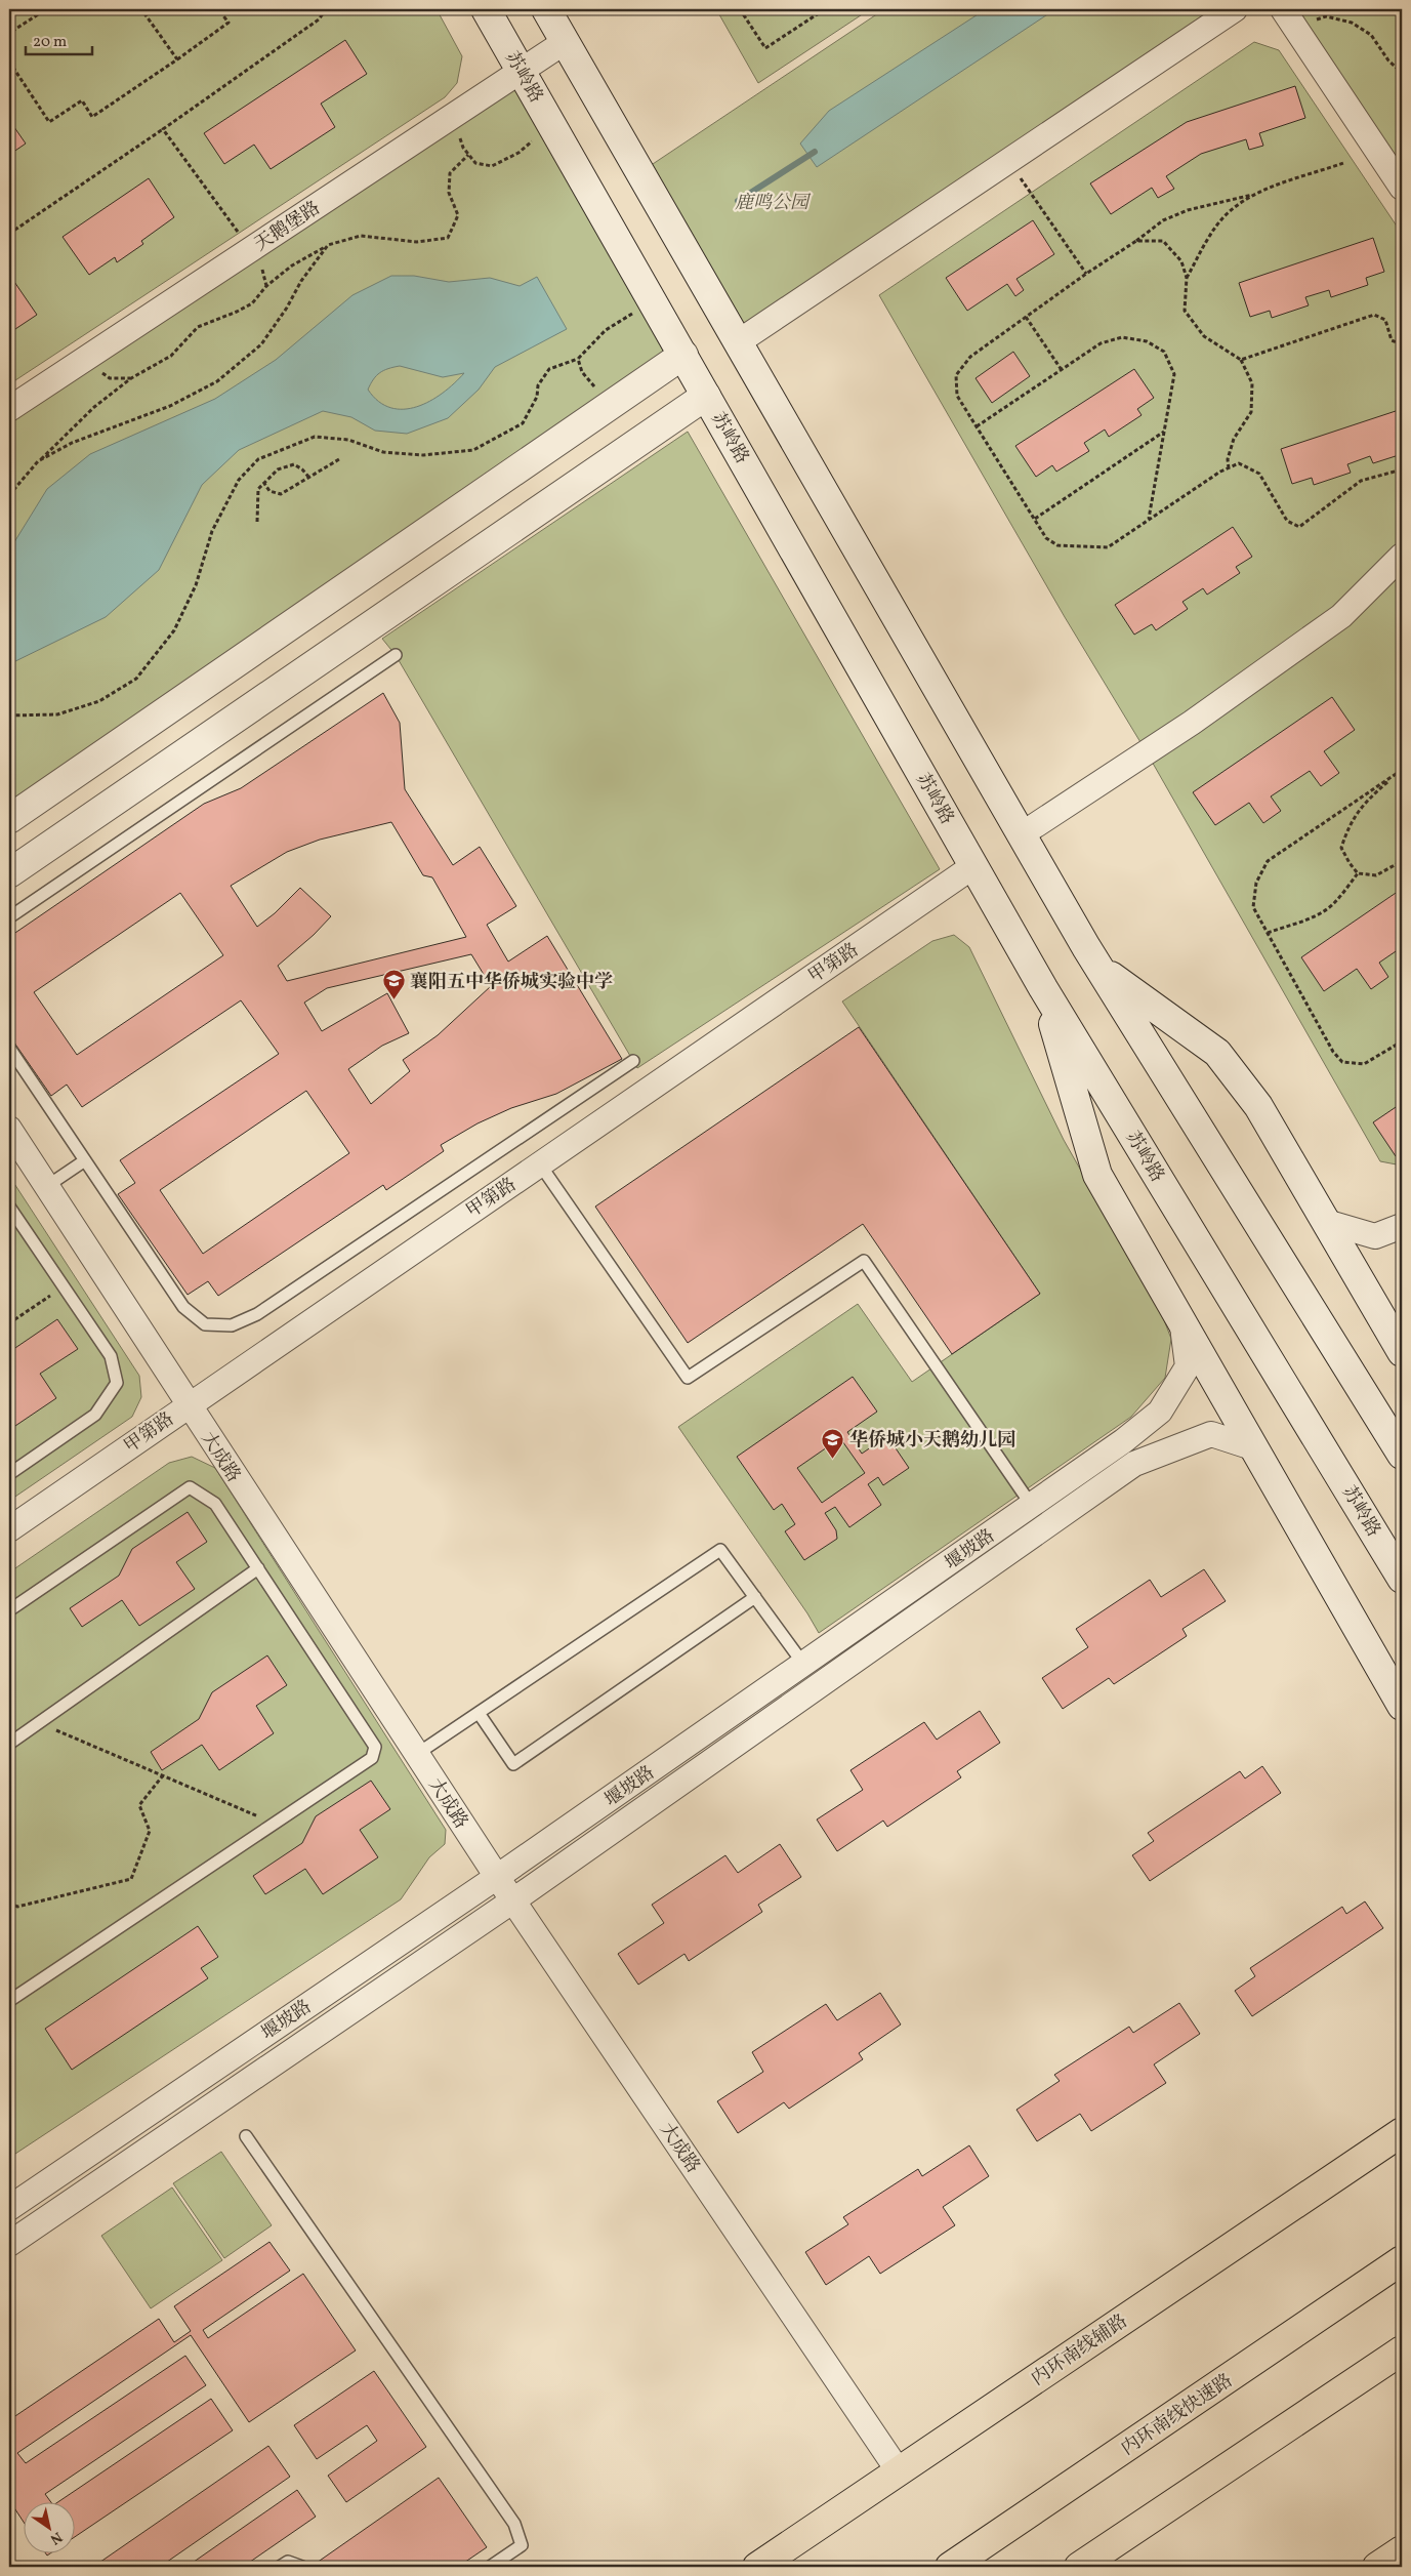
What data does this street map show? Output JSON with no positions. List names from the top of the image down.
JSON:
{
  "streets": {
    "main road": ["苏岭路", "内环南线辅路", "内环南线快速路"],
    "street": [
      "天鹅堡路",
      "甲第路",
      "大成路",
      "堰坡路"
    ]
  },
  "crossings": [
    ["苏岭路", "天鹅堡路"],
    ["苏岭路", "甲第路"],
    ["甲第路", "大成路"],
    ["大成路", "堰坡路"],
    ["大成路", "内环南线辅路"]
  ],
  "parks": ["鹿鸣公园"],
  "places": {
    "school or university": ["襄阳五中华侨城实验中学", "华侨城小天鹅幼儿园"]
  },
  "scale_bar": "20 m",
  "north": "bottom right"
}
